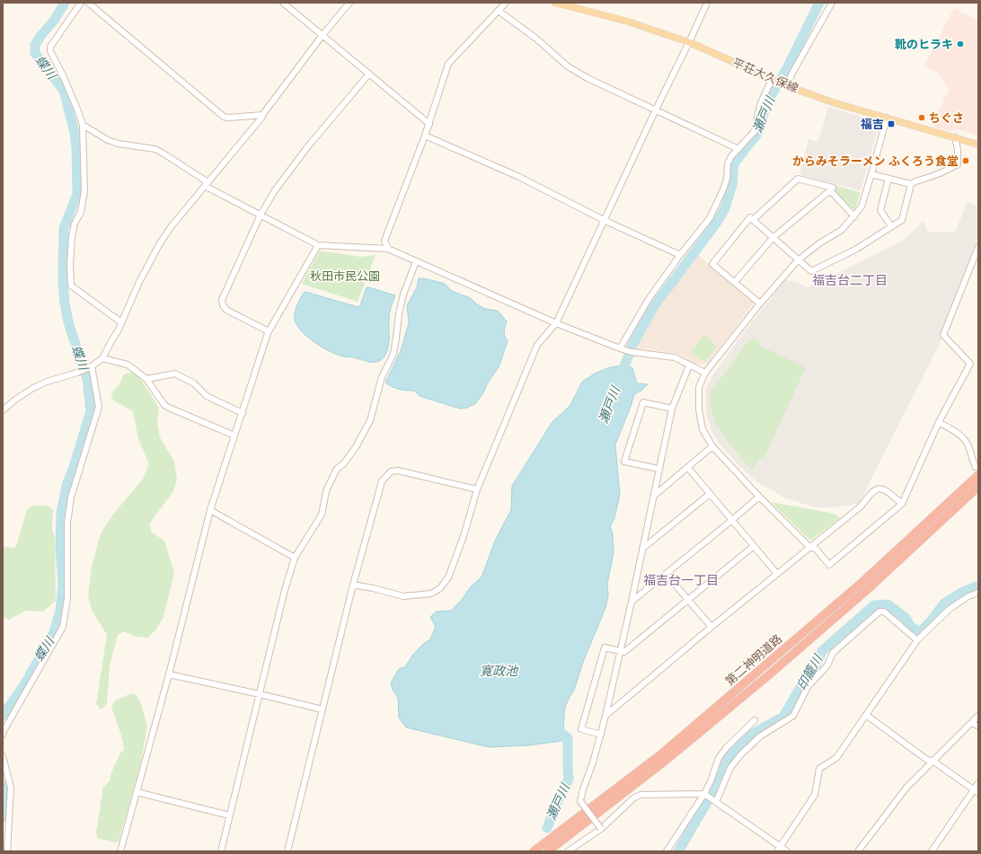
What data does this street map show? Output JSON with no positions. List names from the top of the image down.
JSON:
{
  "streets": {
    "highway": ["第二神明道路"],
    "main road": ["平荘大久保線"]
  },
  "districts": ["福吉台二丁目", "福吉台一丁目"],
  "water": [
    "蝶川",
    "瀬戸川",
    "寛政池",
    "印籠川"
  ],
  "parks": ["秋田市民公園"],
  "places": {
    "other": ["靴のヒラキ", "ちぐさ", "からみそラーメン ふくろう食堂"],
    "transit": ["福吉"]
  }
}
